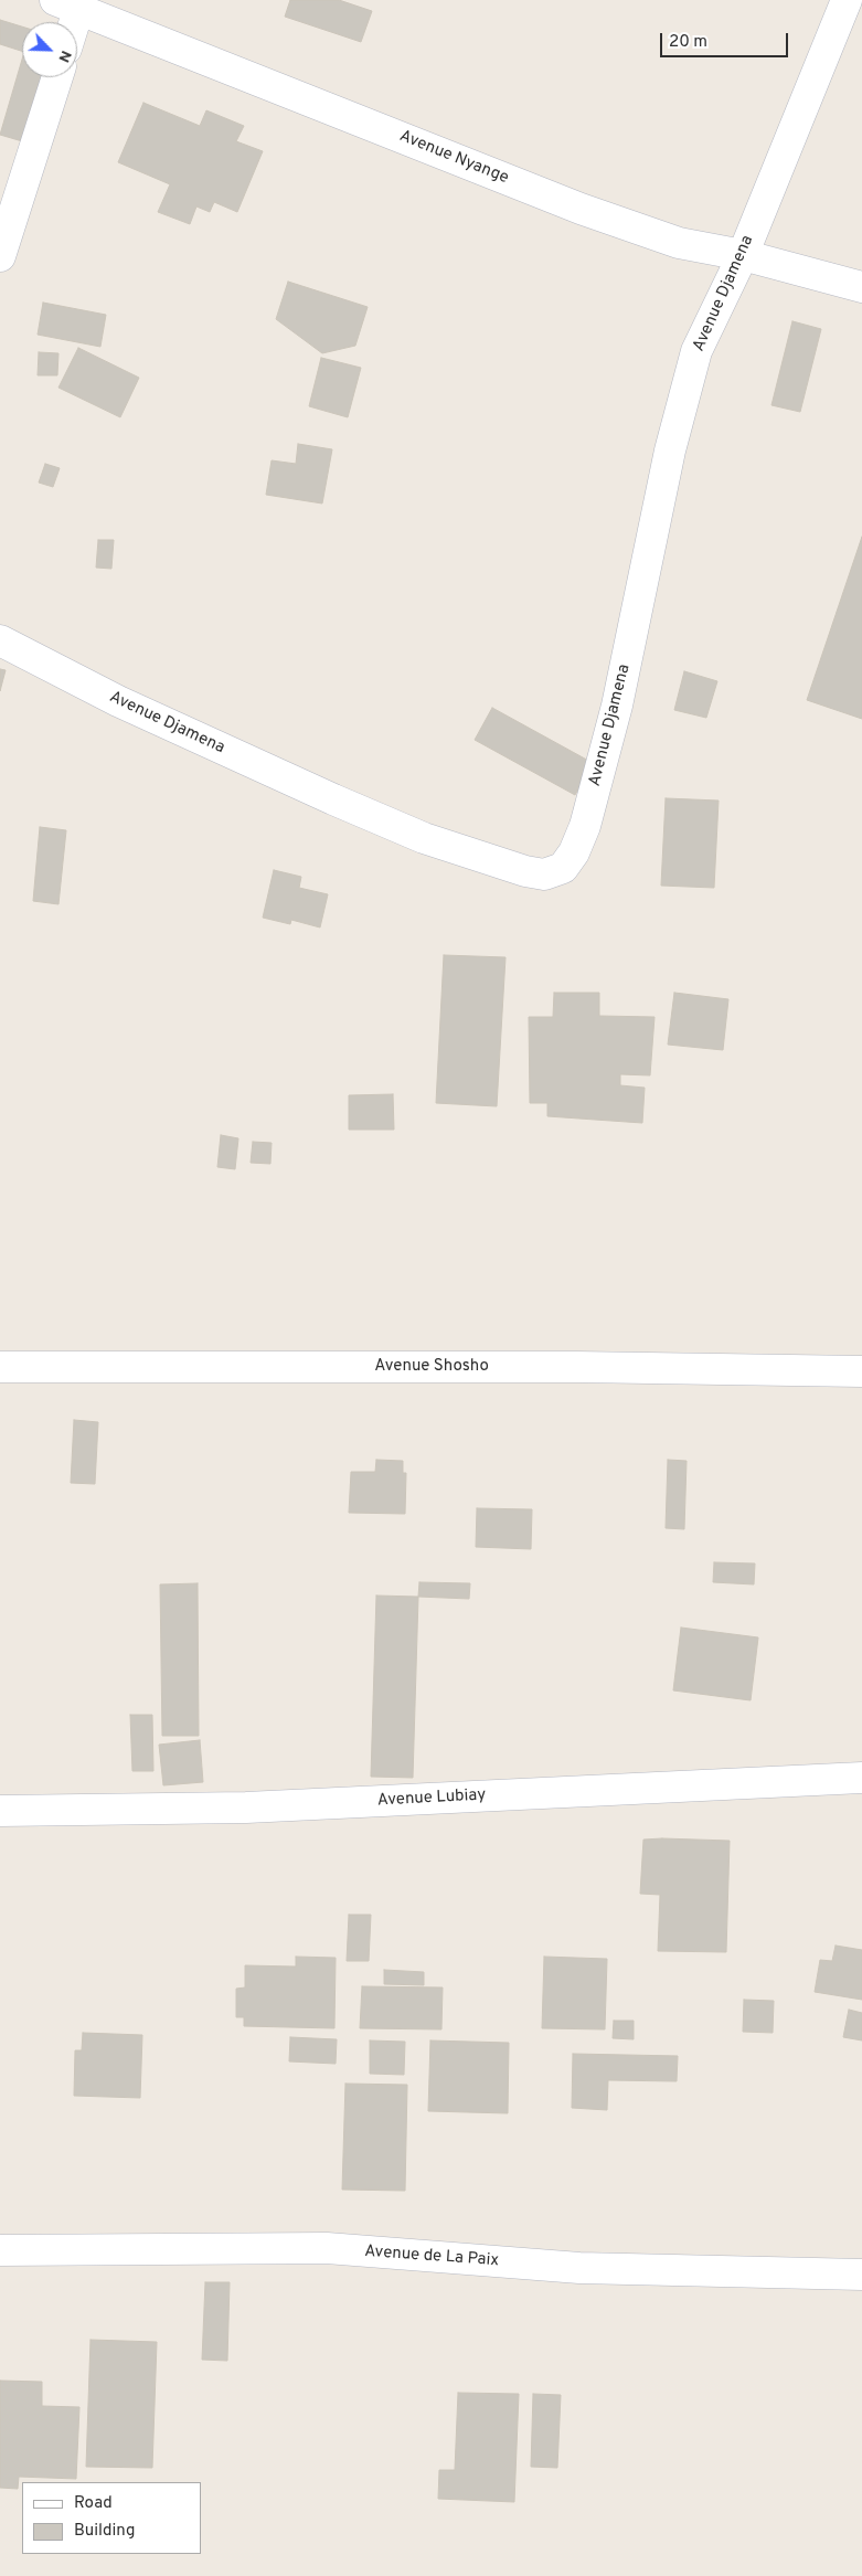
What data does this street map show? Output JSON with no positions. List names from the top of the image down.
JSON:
{
  "streets": {
    "street": [
      "Avenue Nyange",
      "Avenue Djamena",
      "Avenue Shosho",
      "Avenue Lubiay",
      "Avenue de La Paix"
    ]
  },
  "crossings": [
    ["Avenue Nyange", "Avenue Djamena"]
  ],
  "legend": ["Road", "Building"],
  "scale_bar": "20 m",
  "north": "bottom right"
}
